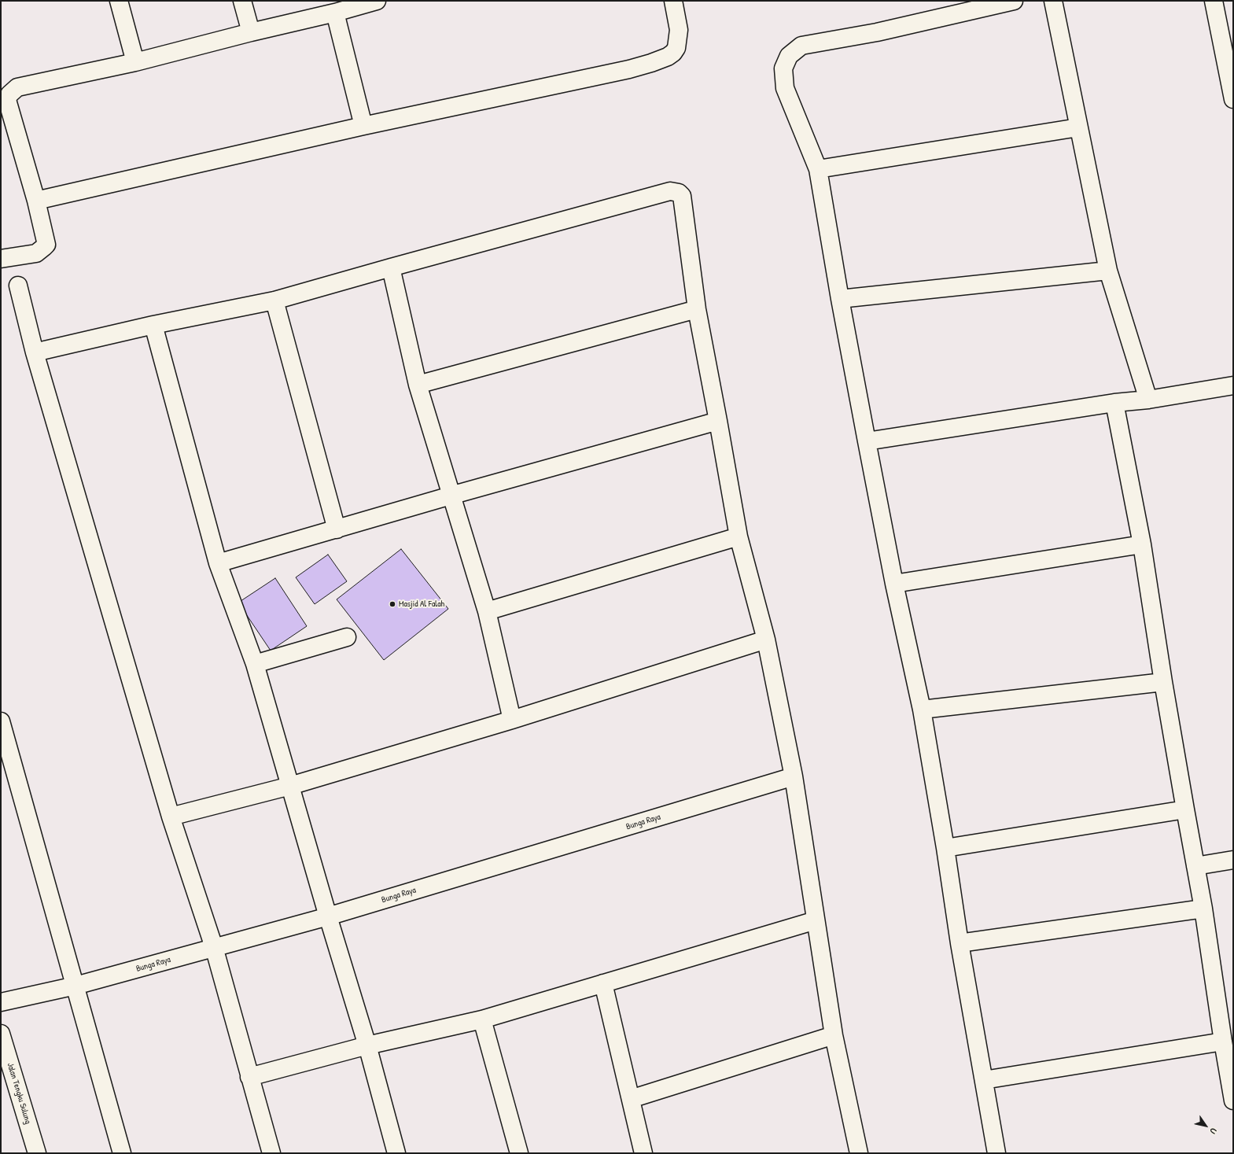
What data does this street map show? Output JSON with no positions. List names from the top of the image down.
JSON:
{
  "streets": {
    "street": ["Bunga Raya", "Jalan Tengku Sulung"]
  },
  "places": ["Masjid Al Falah"],
  "north": "bottom right"
}
